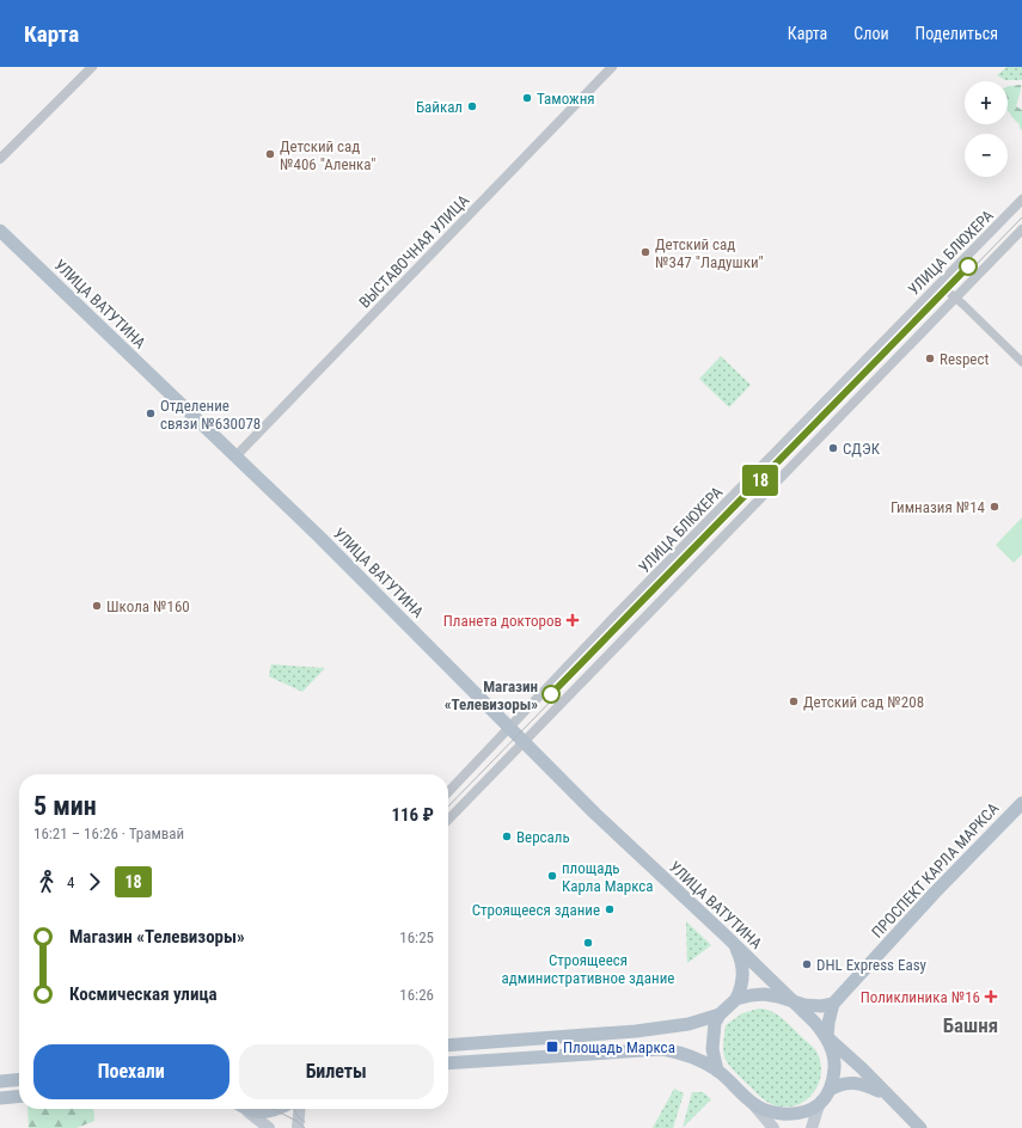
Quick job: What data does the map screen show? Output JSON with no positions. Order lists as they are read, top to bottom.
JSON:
{
  "streets": {
    "main road": ["УЛИЦА ВАТУТИНА", "ПРОСПЕКТ КАРЛА МАРКСА"],
    "street": ["ВЫСТАВОЧНАЯ УЛИЦА", "УЛИЦА БЛЮХЕРА"]
  },
  "crossings": [
    ["ВЫСТАВОЧНАЯ УЛИЦА", "УЛИЦА ВАТУТИНА"],
    ["УЛИЦА БЛЮХЕРА", "УЛИЦА ВАТУТИНА"]
  ],
  "districts": ["Башня"],
  "places": {
    "other": [
      "Таможня",
      "Байкал",
      "Детский сад №406 \"Аленка\"",
      "Детский сад №347 \"Ладушки\"",
      "Respect",
      "Отделение связи №630078",
      "СДЭК",
      "Гимназия №14",
      "Школа №160",
      "Магазин «Телевизоры»",
      "Детский сад №208",
      "Версаль",
      "площадь Карла Маркса",
      "Строящееся здание",
      "Строящееся административное здание",
      "DHL Express Easy"
    ],
    "health": ["Планета докторов", "Поликлиника №16"],
    "transit": ["Площадь Маркса"]
  },
  "lines": ["tram line 18"],
  "page": {
    "header": "Карта",
    "nav": ["Карта", "Слои", "Поделиться"],
    "on_map": "18",
    "map_buttons": ["+", "−"],
    "heading": ["5 мин", "16:21 – 16:26 · Трамвай", "116 ₽"],
    "legs": ["4", "18"],
    "list": [
      {
        "name": "Магазин «Телевизоры»",
        "value": "16:25"
      },
      {
        "name": "Космическая улица",
        "value": "16:26"
      }
    ],
    "buttons": ["Поехали", "Билеты"]
  }
}
